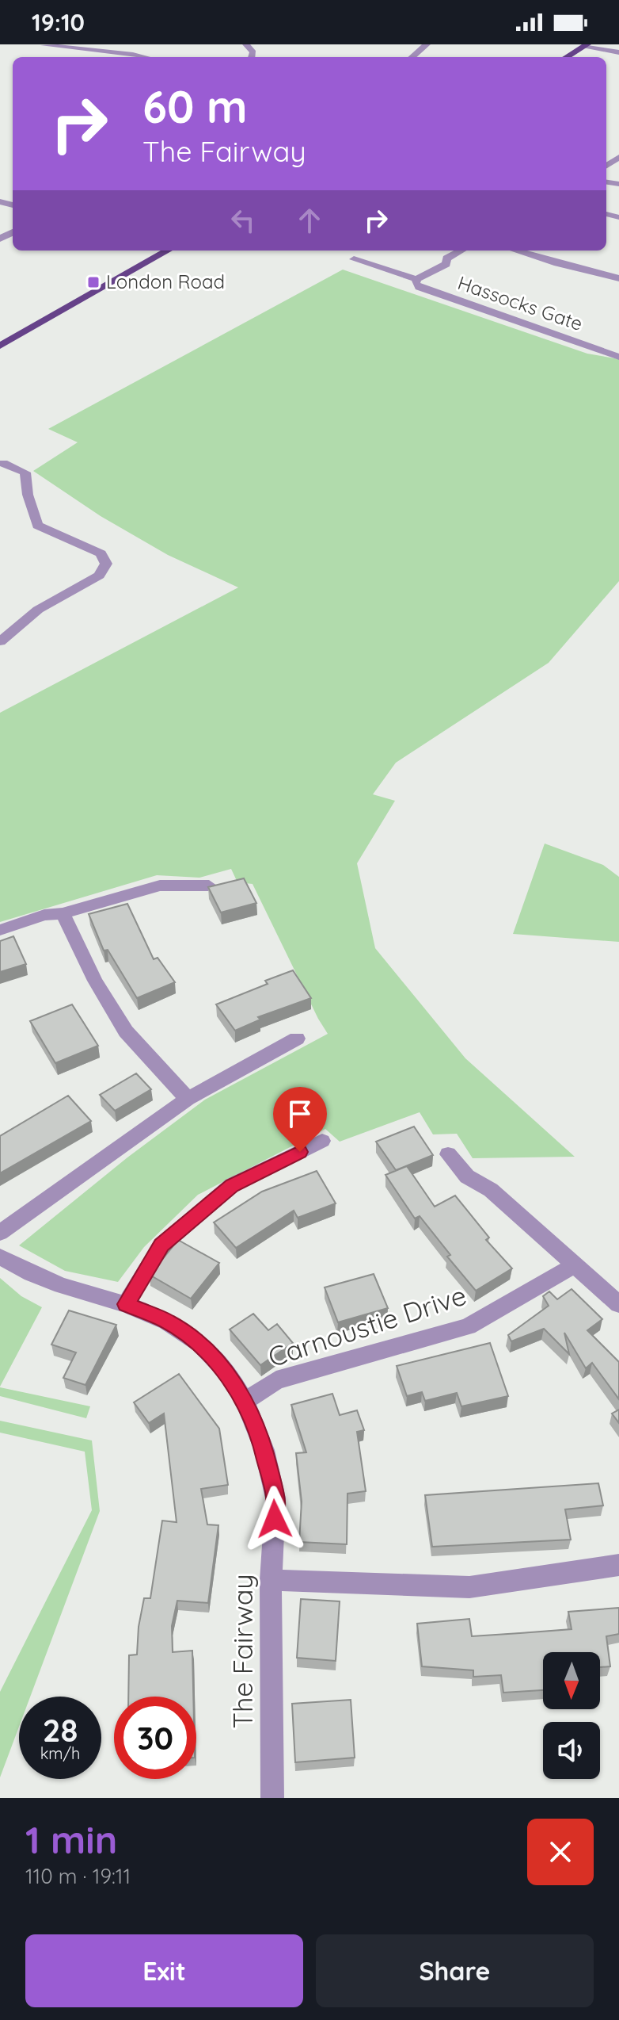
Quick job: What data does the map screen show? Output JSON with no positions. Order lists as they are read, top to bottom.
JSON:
{
  "streets": {
    "street": ["Hassocks Gate", "Carnoustie Drive", "The Fairway"]
  },
  "crossings": [
    ["Carnoustie Drive", "The Fairway"]
  ],
  "places": {
    "transit": ["London Road"]
  },
  "north": "bottom",
  "page": {
    "status": "19:10",
    "turn": ["60 m", "The Fairway"],
    "speed": "28 km/h",
    "limit": "30",
    "heading": ["1 min", "110 m · 19:11"],
    "buttons": ["Exit", "Share"]
  }
}
